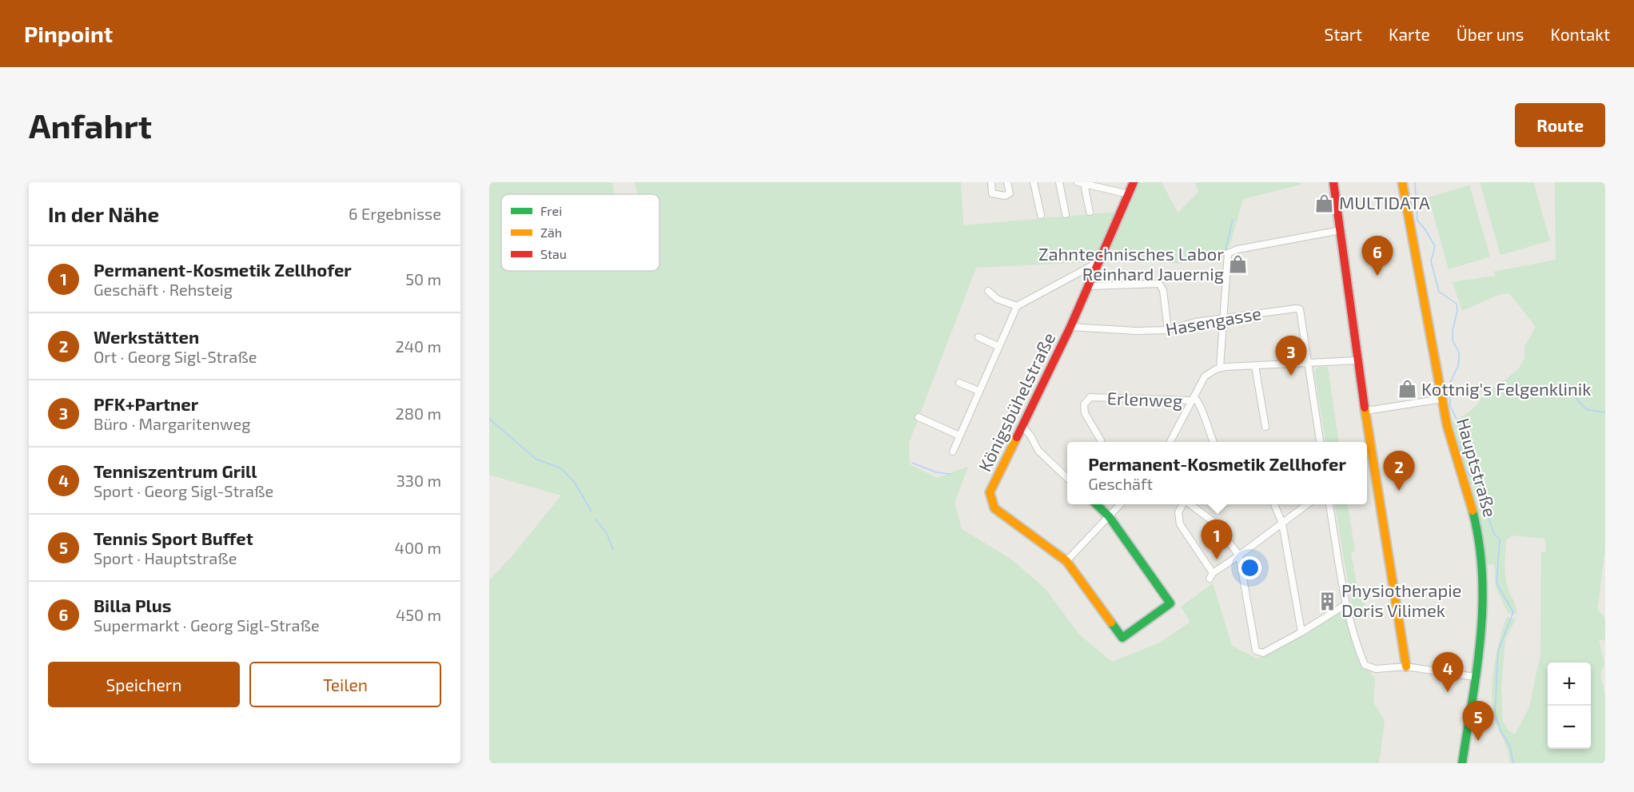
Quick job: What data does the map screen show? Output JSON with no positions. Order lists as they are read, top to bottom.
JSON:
{
  "streets": {
    "street": [
      "Hasengasse",
      "Erlenweg",
      "Königsbühelstraße",
      "Hauptstraße"
    ]
  },
  "crossings": [
    ["Hasengasse", "Königsbühelstraße"]
  ],
  "places": {
    "shop": ["MULTIDATA", "Zahntechnisches Labor Reinhard Jauernig", "Kottnig's Felgenklinik"],
    "building": ["Physiotherapie Doris Vilimek"]
  },
  "legend": ["Frei", "Zäh", "Stau"],
  "page": {
    "header": "Pinpoint",
    "nav": [
      "Start",
      "Karte",
      "Über uns",
      "Kontakt"
    ],
    "buttons": [
      "Route",
      ["Speichern", "Teilen"]
    ],
    "title": "Anfahrt",
    "heading": ["In der Nähe", "6 Ergebnisse"],
    "pins": [
      "6",
      "3",
      "2",
      "1",
      "4",
      "5"
    ],
    "list": [
      {
        "mark": "1",
        "name": "Permanent-Kosmetik Zellhofer",
        "note": "Geschäft · Rehsteig",
        "value": "50 m"
      },
      {
        "mark": "2",
        "name": "Werkstätten",
        "note": "Ort · Georg Sigl-Straße",
        "value": "240 m"
      },
      {
        "mark": "3",
        "name": "PFK+Partner",
        "note": "Büro · Margaritenweg",
        "value": "280 m"
      },
      {
        "mark": "4",
        "name": "Tenniszentrum Grill",
        "note": "Sport · Georg Sigl-Straße",
        "value": "330 m"
      },
      {
        "mark": "5",
        "name": "Tennis Sport Buffet",
        "note": "Sport · Hauptstraße",
        "value": "400 m"
      },
      {
        "mark": "6",
        "name": "Billa Plus",
        "note": "Supermarkt · Georg Sigl-Straße",
        "value": "450 m"
      }
    ],
    "popup": ["Permanent-Kosmetik Zellhofer", "Geschäft"],
    "map_buttons": ["+", "−"]
  }
}
